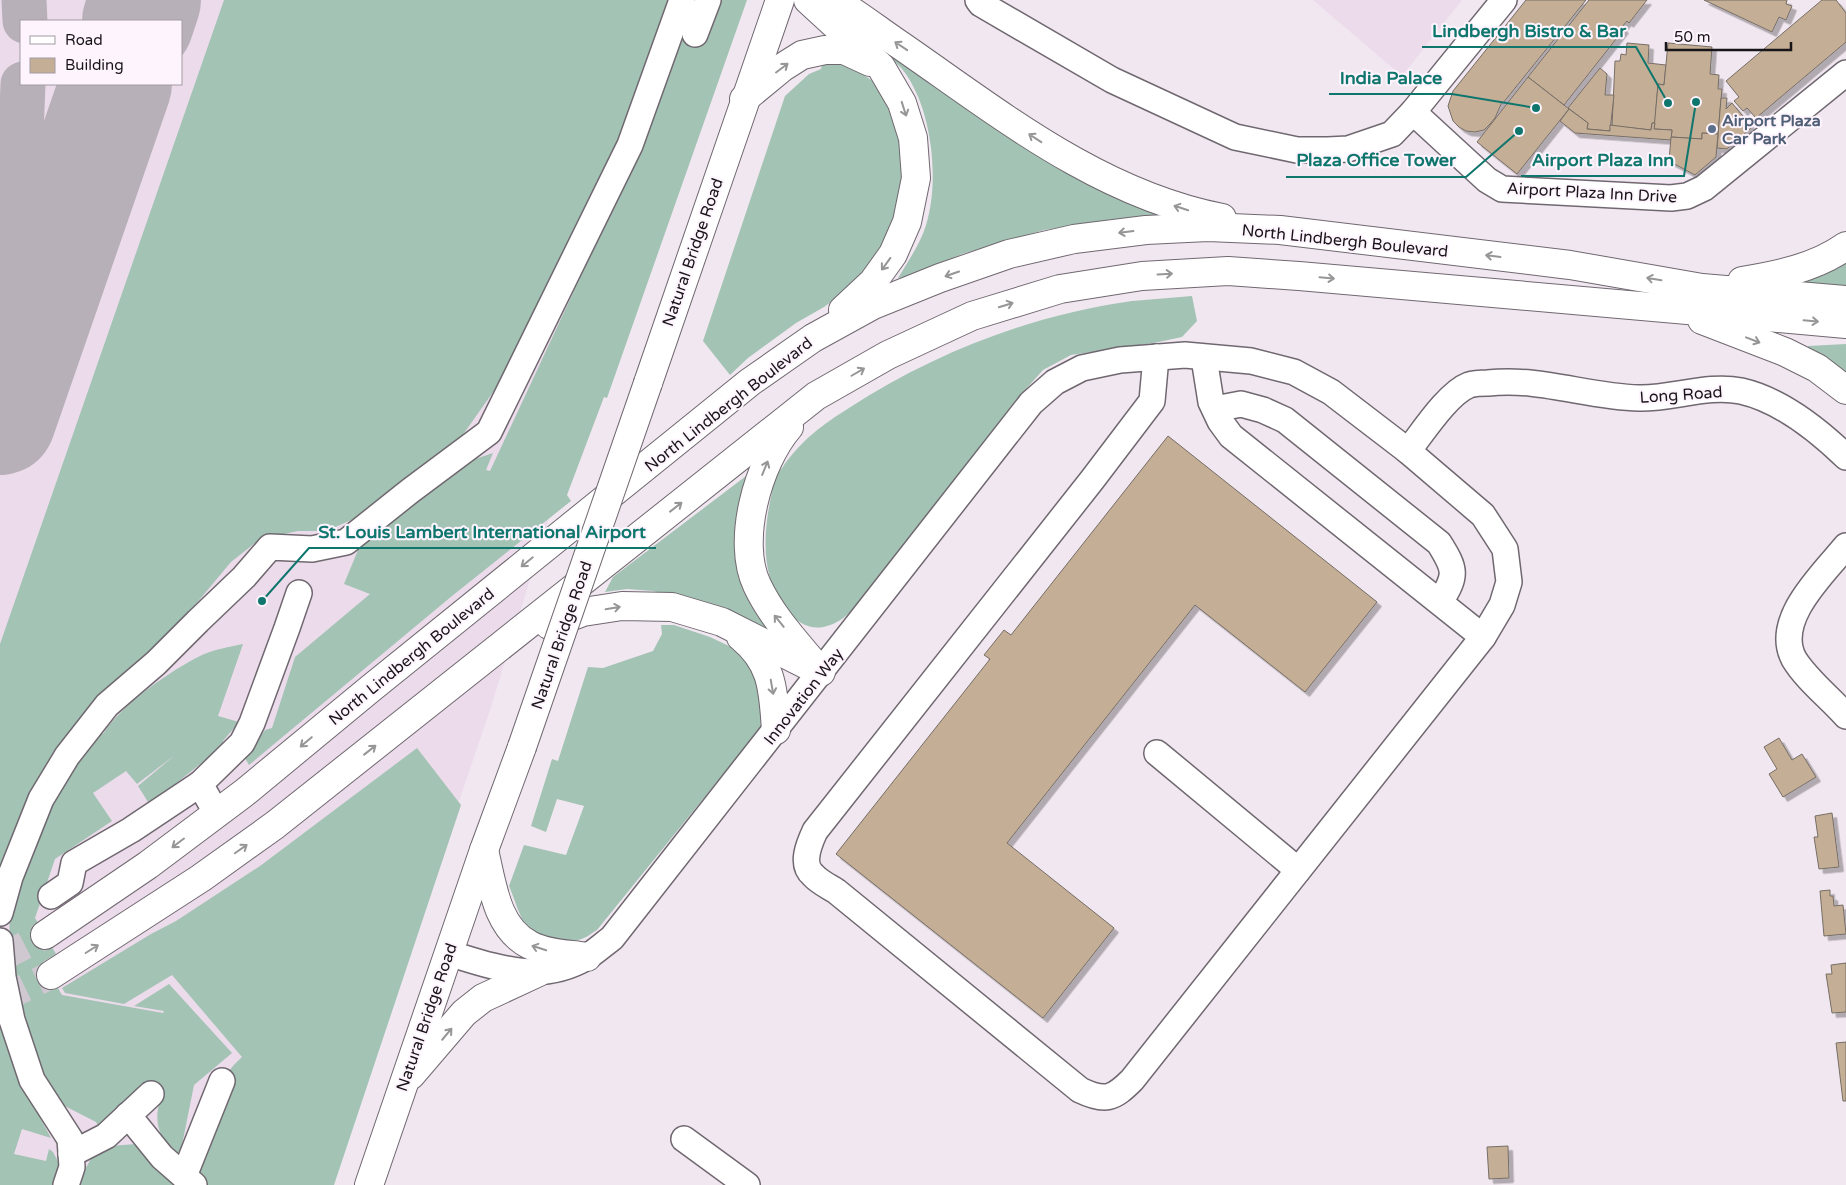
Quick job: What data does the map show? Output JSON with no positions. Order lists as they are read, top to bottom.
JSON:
{
  "streets": {
    "main road": ["North Lindbergh Boulevard", "Natural Bridge Road"],
    "street": ["Airport Plaza Inn Drive", "Long Road", "Innovation Way"]
  },
  "crossings": [
    ["Natural Bridge Road", "Innovation Way"],
    ["Long Road", "Innovation Way"]
  ],
  "places": [
    "Airport Plaza Inn",
    "Lindbergh Bistro & Bar",
    "India Palace",
    "Airport Plaza Car Park",
    "Plaza Office Tower",
    "St. Louis Lambert International Airport"
  ],
  "legend": ["Road", "Building"],
  "scale_bar": "50 m"
}
